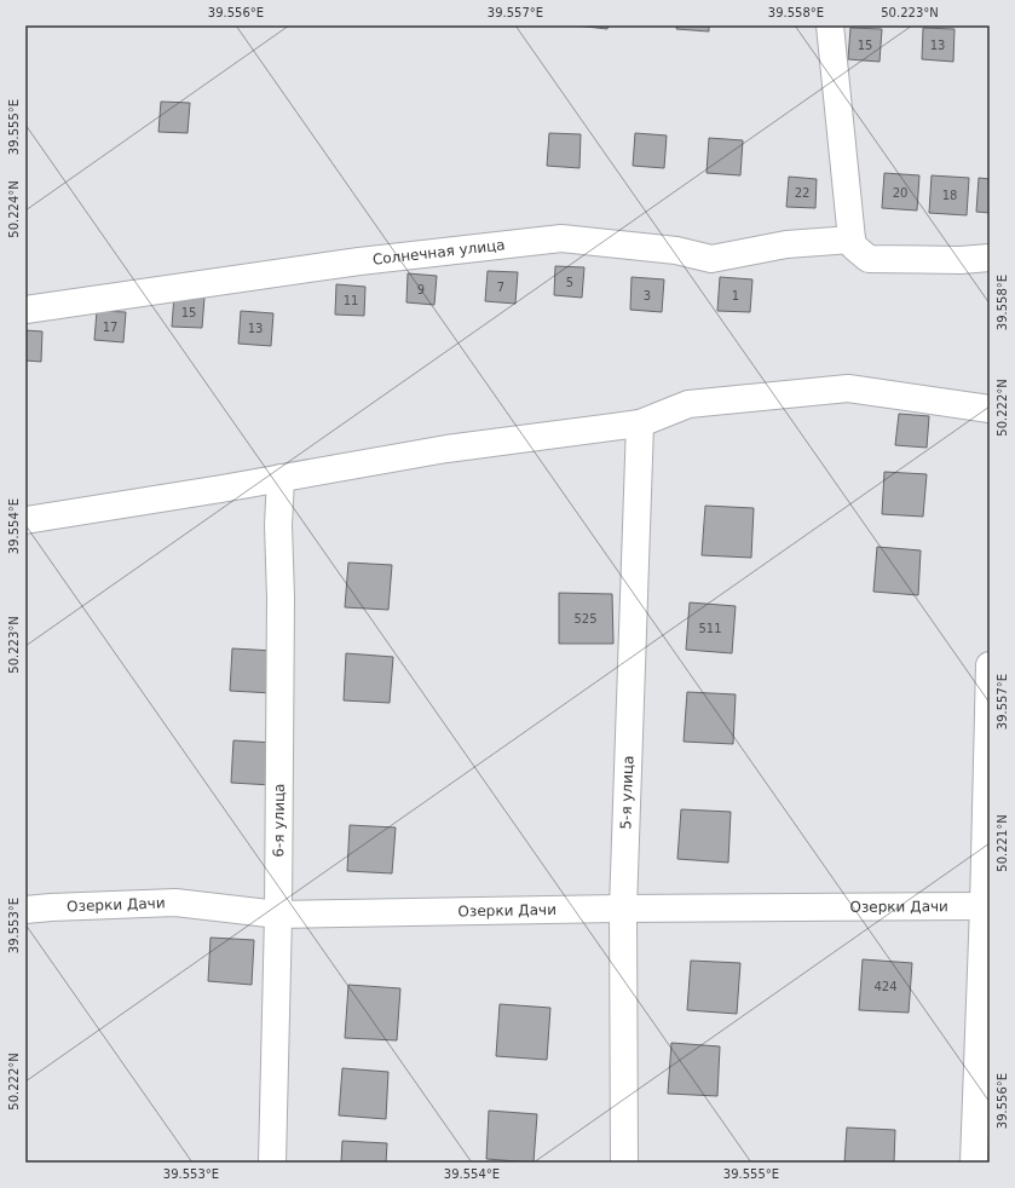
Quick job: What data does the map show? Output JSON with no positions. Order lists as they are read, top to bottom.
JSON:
{
  "streets": {
    "street": [
      "Солнечная улица",
      "5-я улица",
      "6-я улица",
      "Озерки Дачи"
    ]
  },
  "crossings": [
    ["5-я улица", "Озерки Дачи"],
    ["6-я улица", "Озерки Дачи"]
  ],
  "house_numbers": [
    "15",
    "13",
    "22",
    "20",
    "18",
    "5",
    "7",
    "9",
    "3",
    "1",
    "11",
    "15",
    "17",
    "13",
    "525",
    "511",
    "424"
  ],
  "coordinates": [
    "39.556°E",
    "39.557°E",
    "39.558°E",
    "50.223°N",
    "39.555°E",
    "50.224°N",
    "50.222°N",
    "39.554°E",
    "50.221°N",
    "39.553°E"
  ]
}
